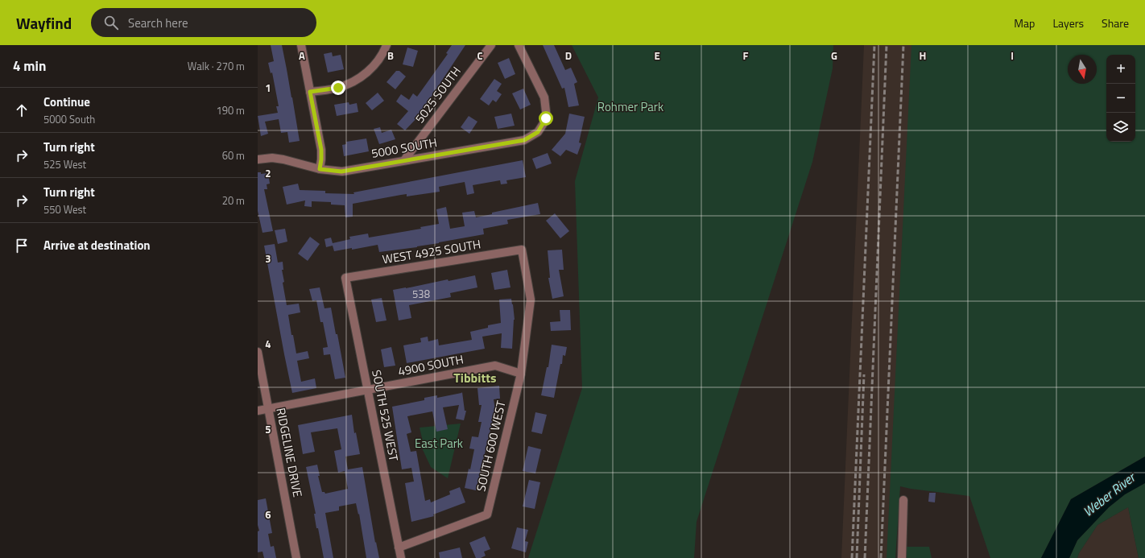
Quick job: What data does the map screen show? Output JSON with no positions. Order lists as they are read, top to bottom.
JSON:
{
  "streets": {
    "street": [
      "5025 SOUTH",
      "5000 SOUTH",
      "WEST 4925 SOUTH",
      "4900 SOUTH",
      "SOUTH 525 WEST",
      "SOUTH 600 WEST",
      "RIDGELINE DRIVE"
    ]
  },
  "crossings": [
    ["5025 SOUTH", "5000 SOUTH"],
    ["WEST 4925 SOUTH", "SOUTH 525 WEST"],
    ["WEST 4925 SOUTH", "SOUTH 600 WEST"],
    ["4900 SOUTH", "SOUTH 525 WEST"],
    ["4900 SOUTH", "SOUTH 600 WEST"],
    ["4900 SOUTH", "RIDGELINE DRIVE"],
    ["SOUTH 525 WEST", "SOUTH 600 WEST"]
  ],
  "districts": ["Tibbitts"],
  "water": ["Weber River"],
  "parks": ["Rohmer Park", "East Park"],
  "house_numbers": ["538"],
  "north": "bottom",
  "page": {
    "header": "Wayfind",
    "search": "Search here",
    "nav": ["Map", "Layers", "Share"],
    "heading": ["4 min", "Walk · 270 m"],
    "map_buttons": ["+", "−"],
    "list": [
      ["Continue", "5000 South", "190 m"],
      ["Turn right", "525 West", "60 m"],
      ["Turn right", "550 West", "20 m"],
      "Arrive at destination"
    ]
  },
  "grid": {
    "columns": [
      "A",
      "B",
      "C",
      "D",
      "E",
      "F",
      "G",
      "H",
      "I"
    ],
    "rows": [
      "1",
      "2",
      "3",
      "4",
      "5",
      "6"
    ]
  }
}
